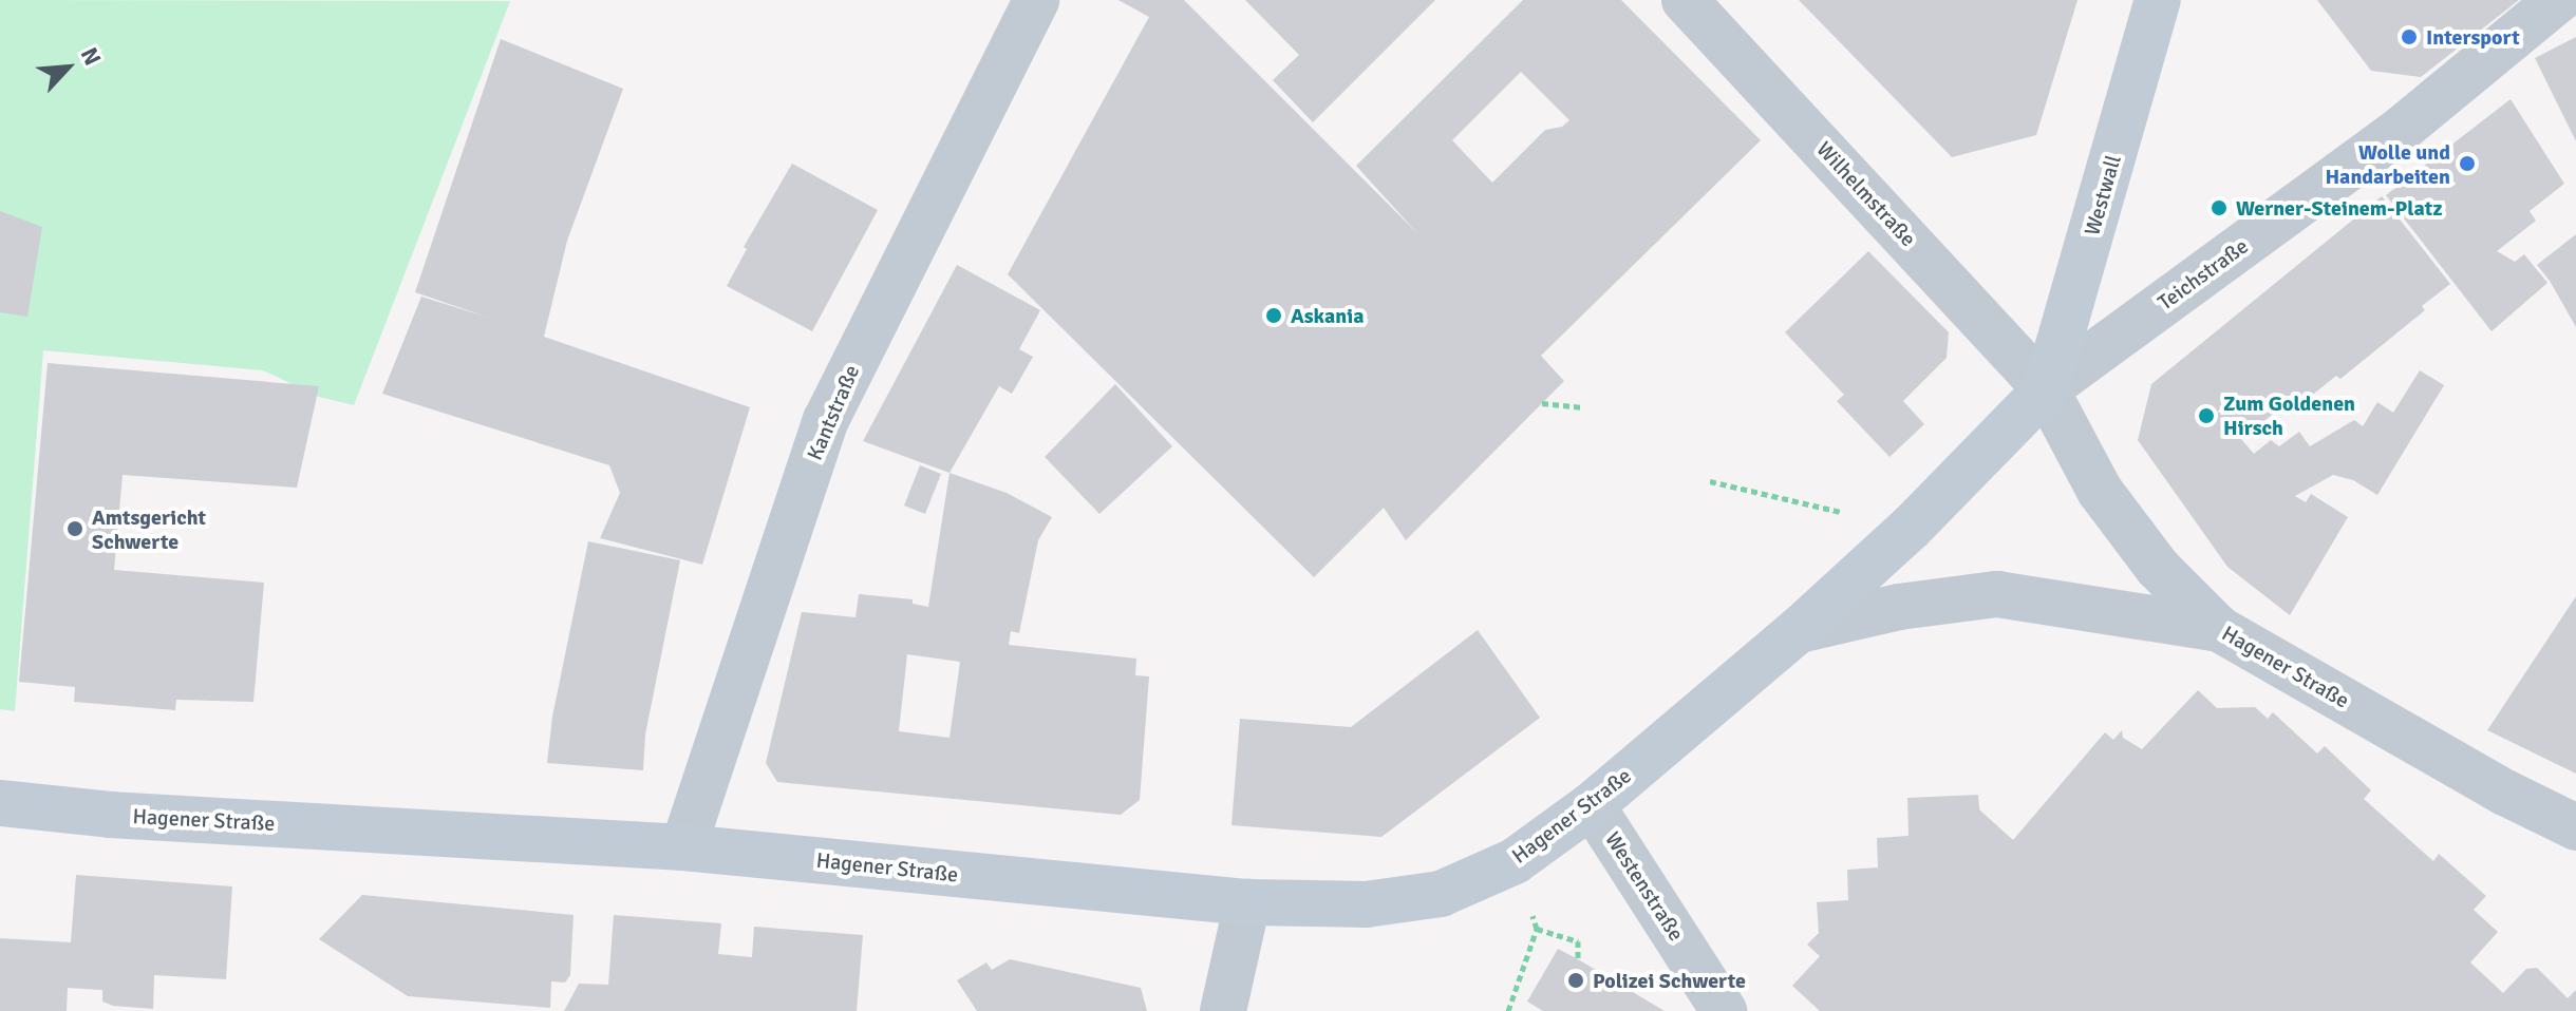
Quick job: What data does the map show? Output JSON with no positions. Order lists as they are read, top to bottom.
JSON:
{
  "streets": {
    "main road": ["Westwall", "Hagener Straße"],
    "street": [
      "Wilhelmstraße",
      "Teichstraße",
      "Kantstraße",
      "Westenstraße"
    ]
  },
  "crossings": [
    ["Wilhelmstraße", "Westwall"],
    ["Wilhelmstraße", "Teichstraße"],
    ["Wilhelmstraße", "Hagener Straße"],
    ["Westwall", "Teichstraße"],
    ["Westwall", "Hagener Straße"],
    ["Teichstraße", "Hagener Straße"],
    ["Kantstraße", "Hagener Straße"],
    ["Hagener Straße", "Westenstraße"]
  ],
  "places": [
    "Intersport",
    "Wolle und Handarbeiten",
    "Werner-Steinem-Platz",
    "Askania",
    "Zum Goldenen Hirsch",
    "Amtsgericht Schwerte",
    "Polizei Schwerte"
  ],
  "north": "top right"
}
